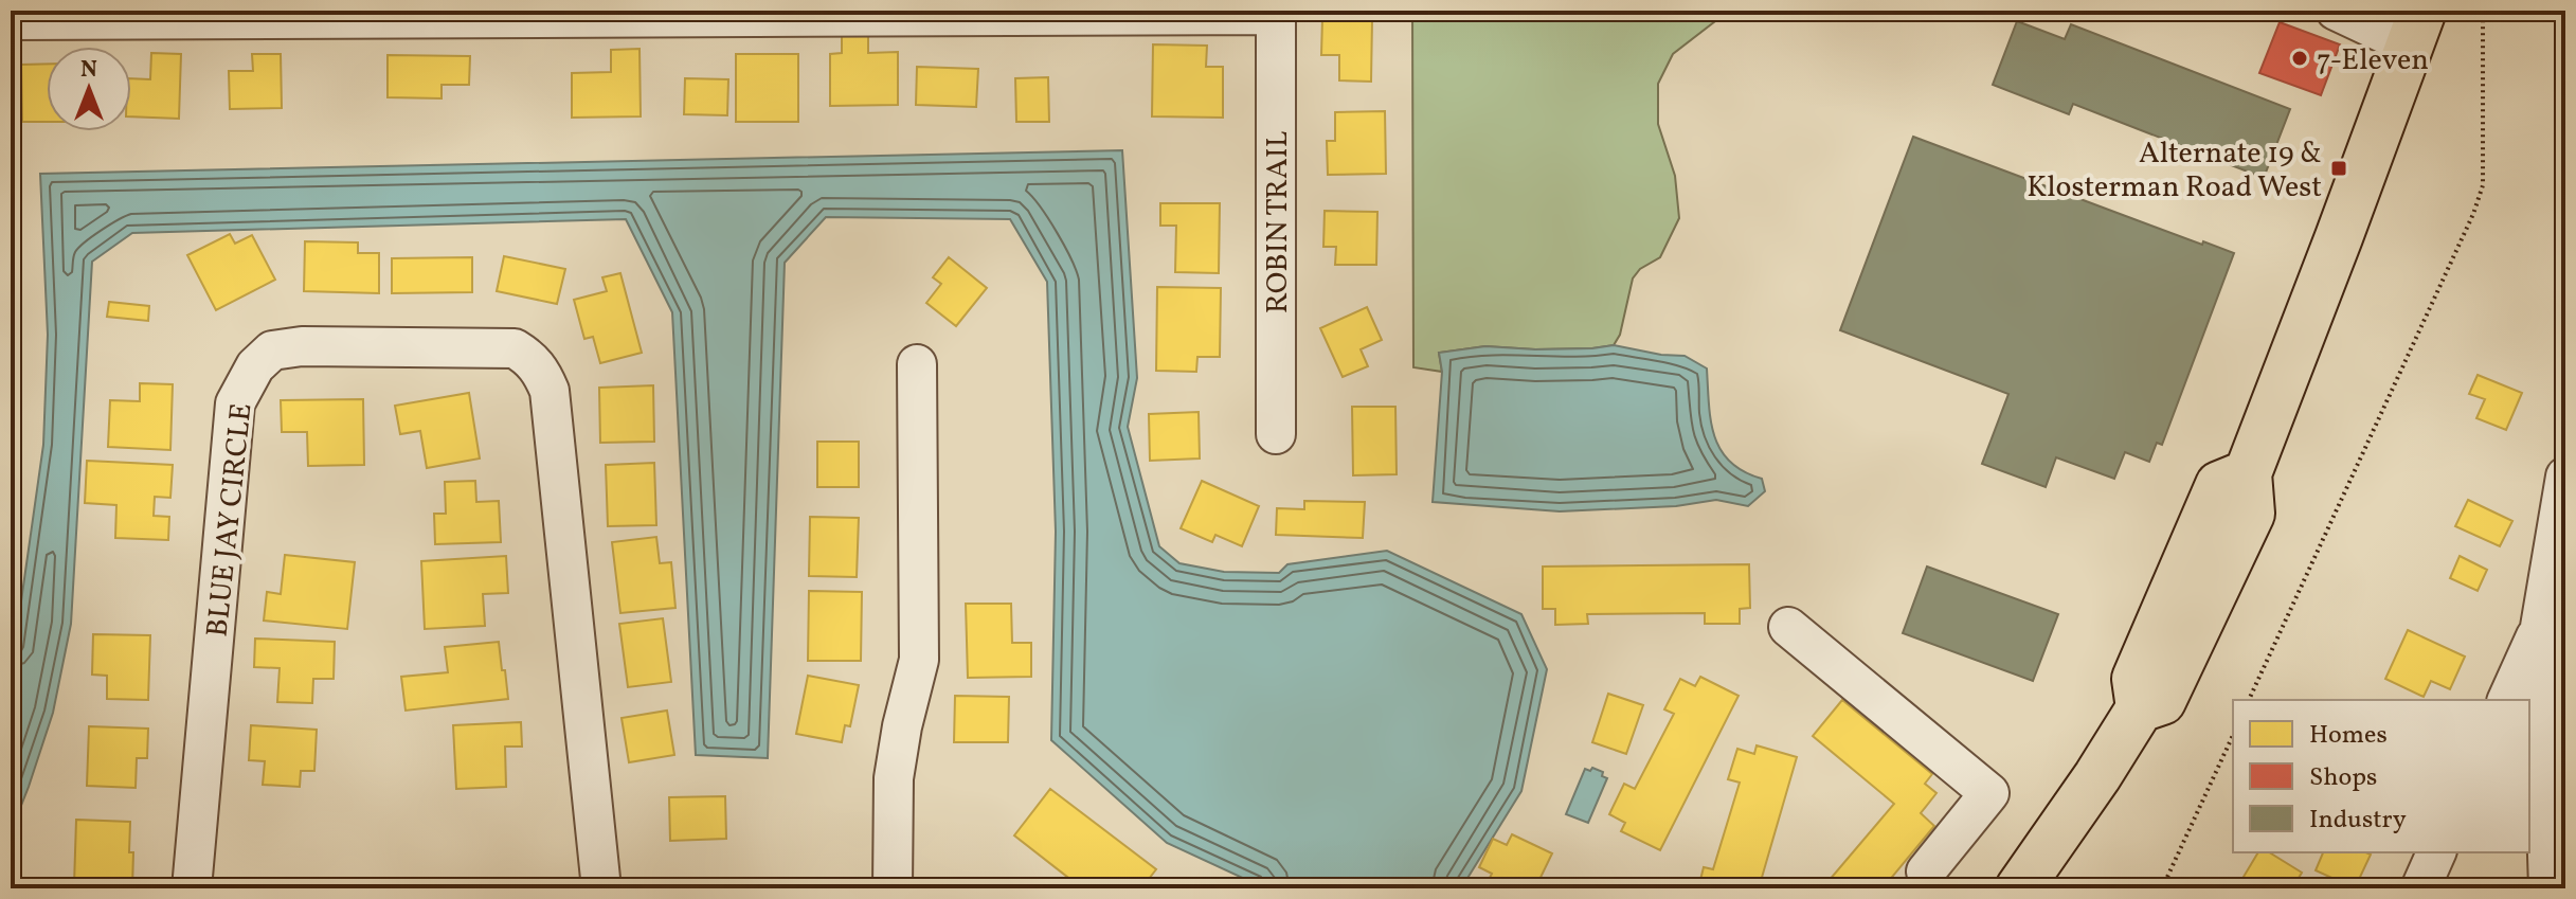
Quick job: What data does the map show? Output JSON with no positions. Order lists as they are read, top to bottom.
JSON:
{
  "streets": {
    "street": ["ROBIN TRAIL", "BLUE JAY CIRCLE"]
  },
  "places": {
    "other": ["7-Eleven"],
    "transit": ["Alternate 19 & Klosterman Road West"]
  },
  "legend": ["Homes", "Shops", "Industry"],
  "north": "top"
}
